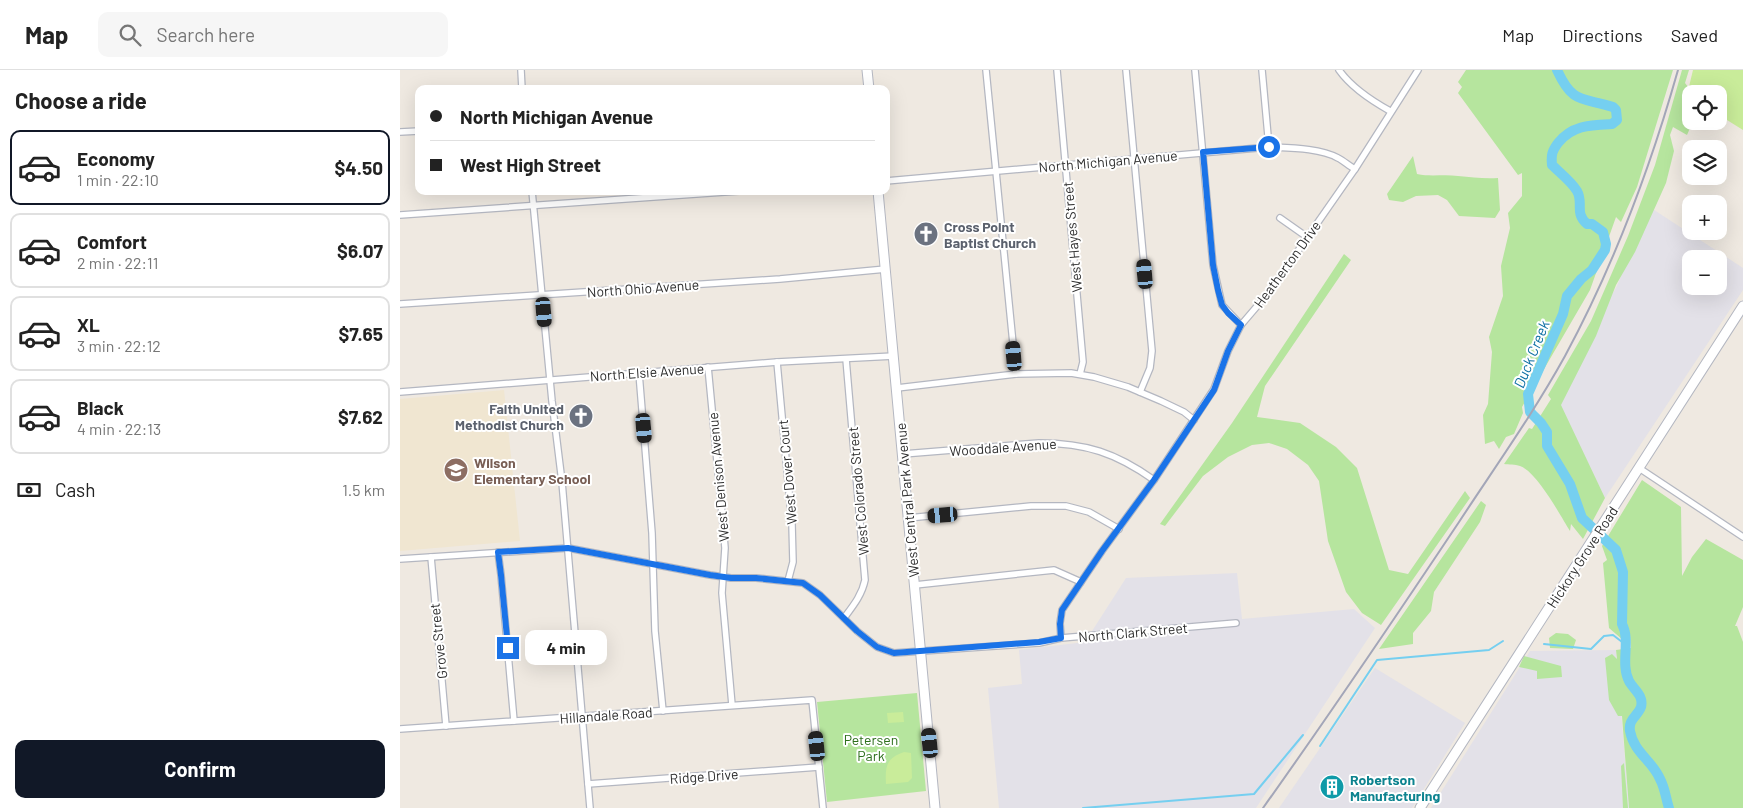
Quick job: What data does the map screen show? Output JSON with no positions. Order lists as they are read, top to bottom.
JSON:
{
  "streets": {
    "street": [
      "North Michigan Avenue",
      "West Hayes Street",
      "Heatherton Drive",
      "North Ohio Avenue",
      "North Elsie Avenue",
      "Wooddale Avenue",
      "West Dover Court",
      "West Denison Avenue",
      "West Colorado Street",
      "West Central Park Avenue",
      "Hickory Grove Road",
      "North Clark Street",
      "Grove Street",
      "Hillandale Road",
      "Ridge Drive"
    ]
  },
  "crossings": [
    ["North Michigan Avenue", "West Hayes Street"],
    ["North Michigan Avenue", "Heatherton Drive"],
    ["Heatherton Drive", "Wooddale Avenue"],
    ["Heatherton Drive", "North Clark Street"],
    ["North Ohio Avenue", "West Central Park Avenue"],
    ["North Elsie Avenue", "West Dover Court"],
    ["North Elsie Avenue", "West Denison Avenue"],
    ["North Elsie Avenue", "West Colorado Street"],
    ["North Elsie Avenue", "West Central Park Avenue"],
    ["Wooddale Avenue", "West Central Park Avenue"],
    ["West Dover Court", "North Clark Street"],
    ["West Denison Avenue", "North Clark Street"],
    ["West Denison Avenue", "Hillandale Road"],
    ["West Colorado Street", "North Clark Street"],
    ["West Central Park Avenue", "North Clark Street"],
    ["North Clark Street", "Grove Street"],
    ["Grove Street", "Hillandale Road"],
    ["Hillandale Road", "Ridge Drive"]
  ],
  "water": ["Duck Creek"],
  "parks": ["Petersen Park"],
  "places": {
    "church": ["Cross Point Baptist Church", "Faith United Methodist Church"],
    "school or university": ["Wilson Elementary School"],
    "building": ["Robertson Manufacturing"]
  },
  "page": {
    "header": "Map",
    "search": "Search here",
    "nav": ["Map", "Directions", "Saved"],
    "heading": "Choose a ride",
    "map_buttons": ["+", "−"],
    "banner": ["North Michigan Avenue", "West High Street"],
    "list": [
      {
        "name": "Economy",
        "note": "1 min · 22:10",
        "value": "$4.50"
      },
      {
        "name": "Comfort",
        "note": "2 min · 22:11",
        "value": "$6.07"
      },
      {
        "name": "XL",
        "note": "3 min · 22:12",
        "value": "$7.65"
      },
      {
        "name": "Black",
        "note": "4 min · 22:13",
        "value": "$7.62"
      }
    ],
    "pay": ["Cash", "1.5 km"],
    "bubble": "4 min",
    "buttons": "Confirm"
  }
}
